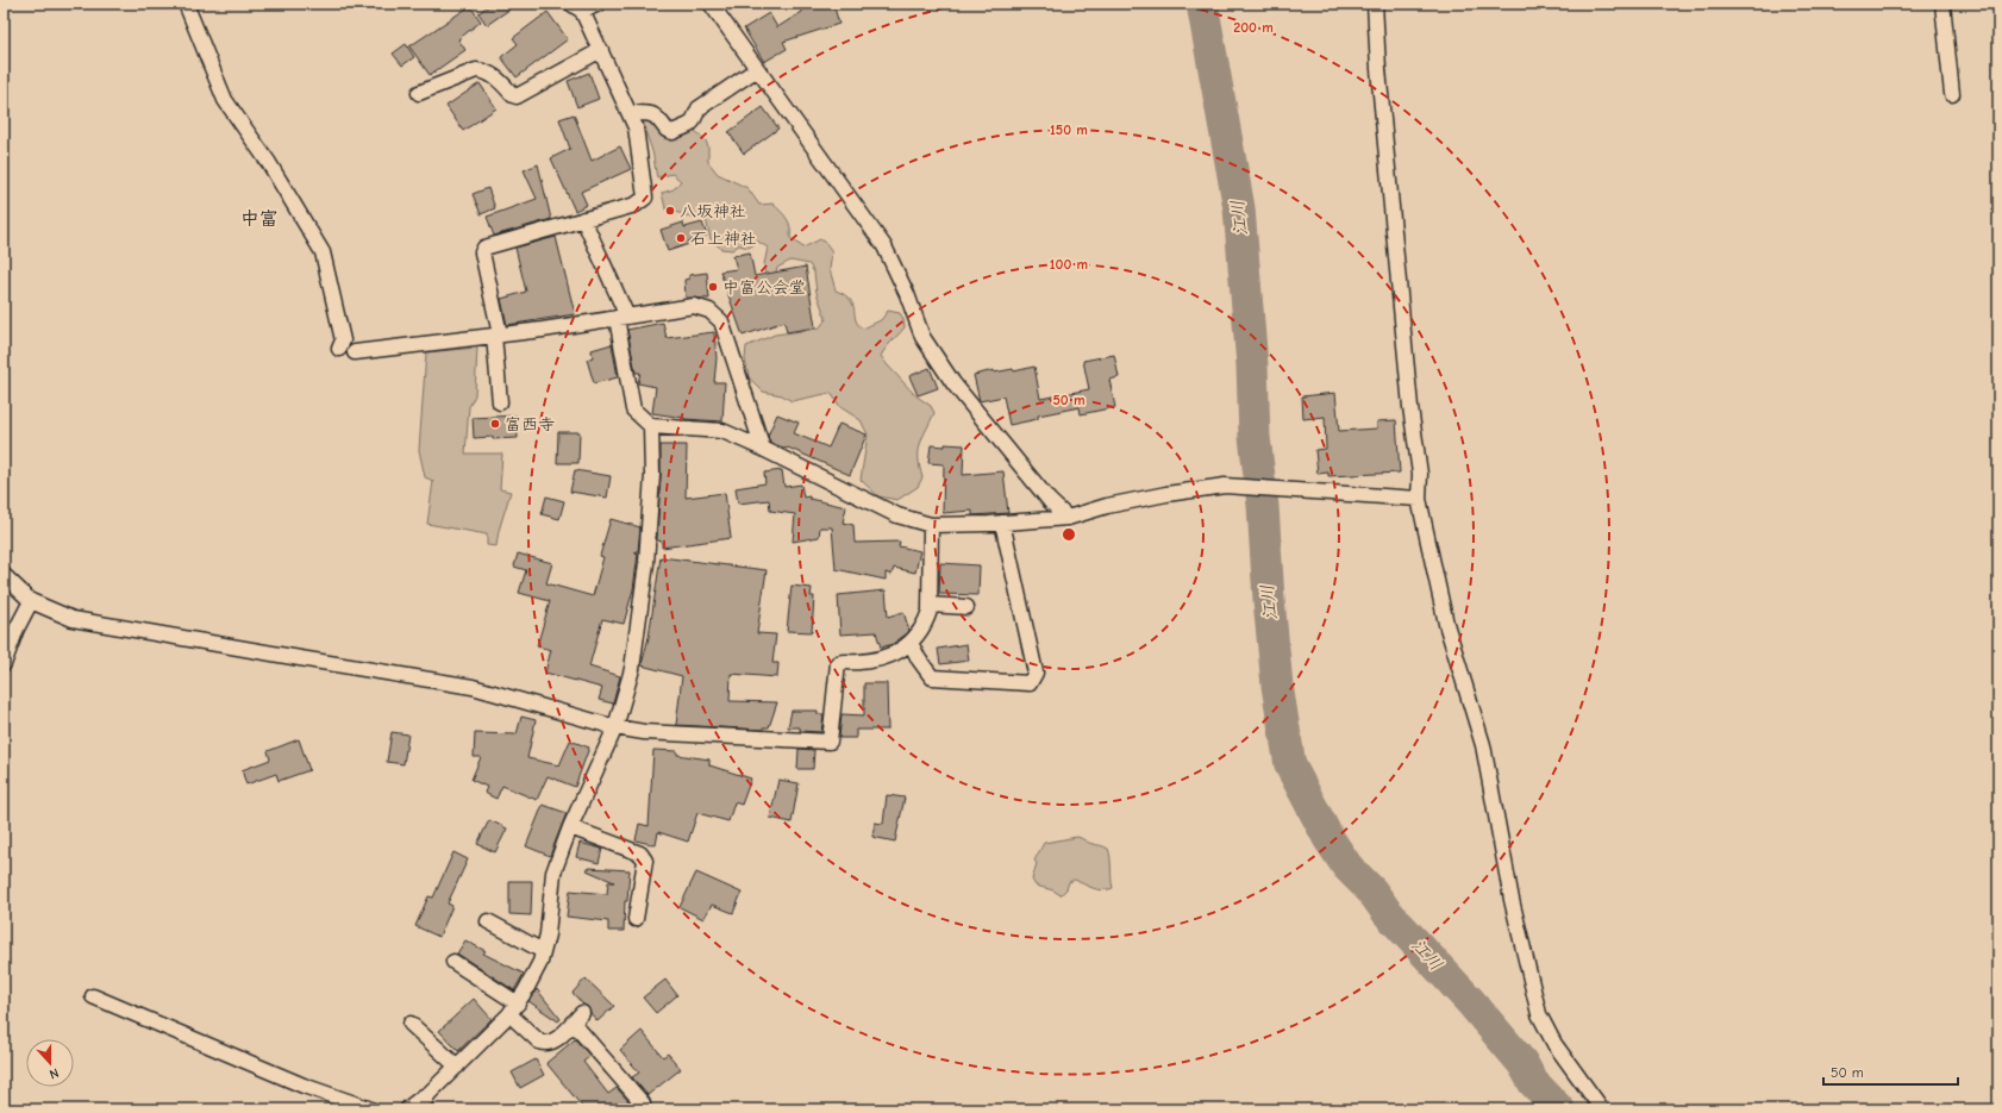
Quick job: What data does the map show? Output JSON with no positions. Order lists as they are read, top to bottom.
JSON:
{
  "districts": ["中富"],
  "water": ["江川"],
  "places": [
    "八坂神社",
    "石上神社",
    "中富公会堂",
    "富西寺"
  ],
  "scale_bar": "50 m",
  "north": "bottom",
  "rings": [
    "200 m",
    "150 m",
    "100 m",
    "50 m"
  ]
}
